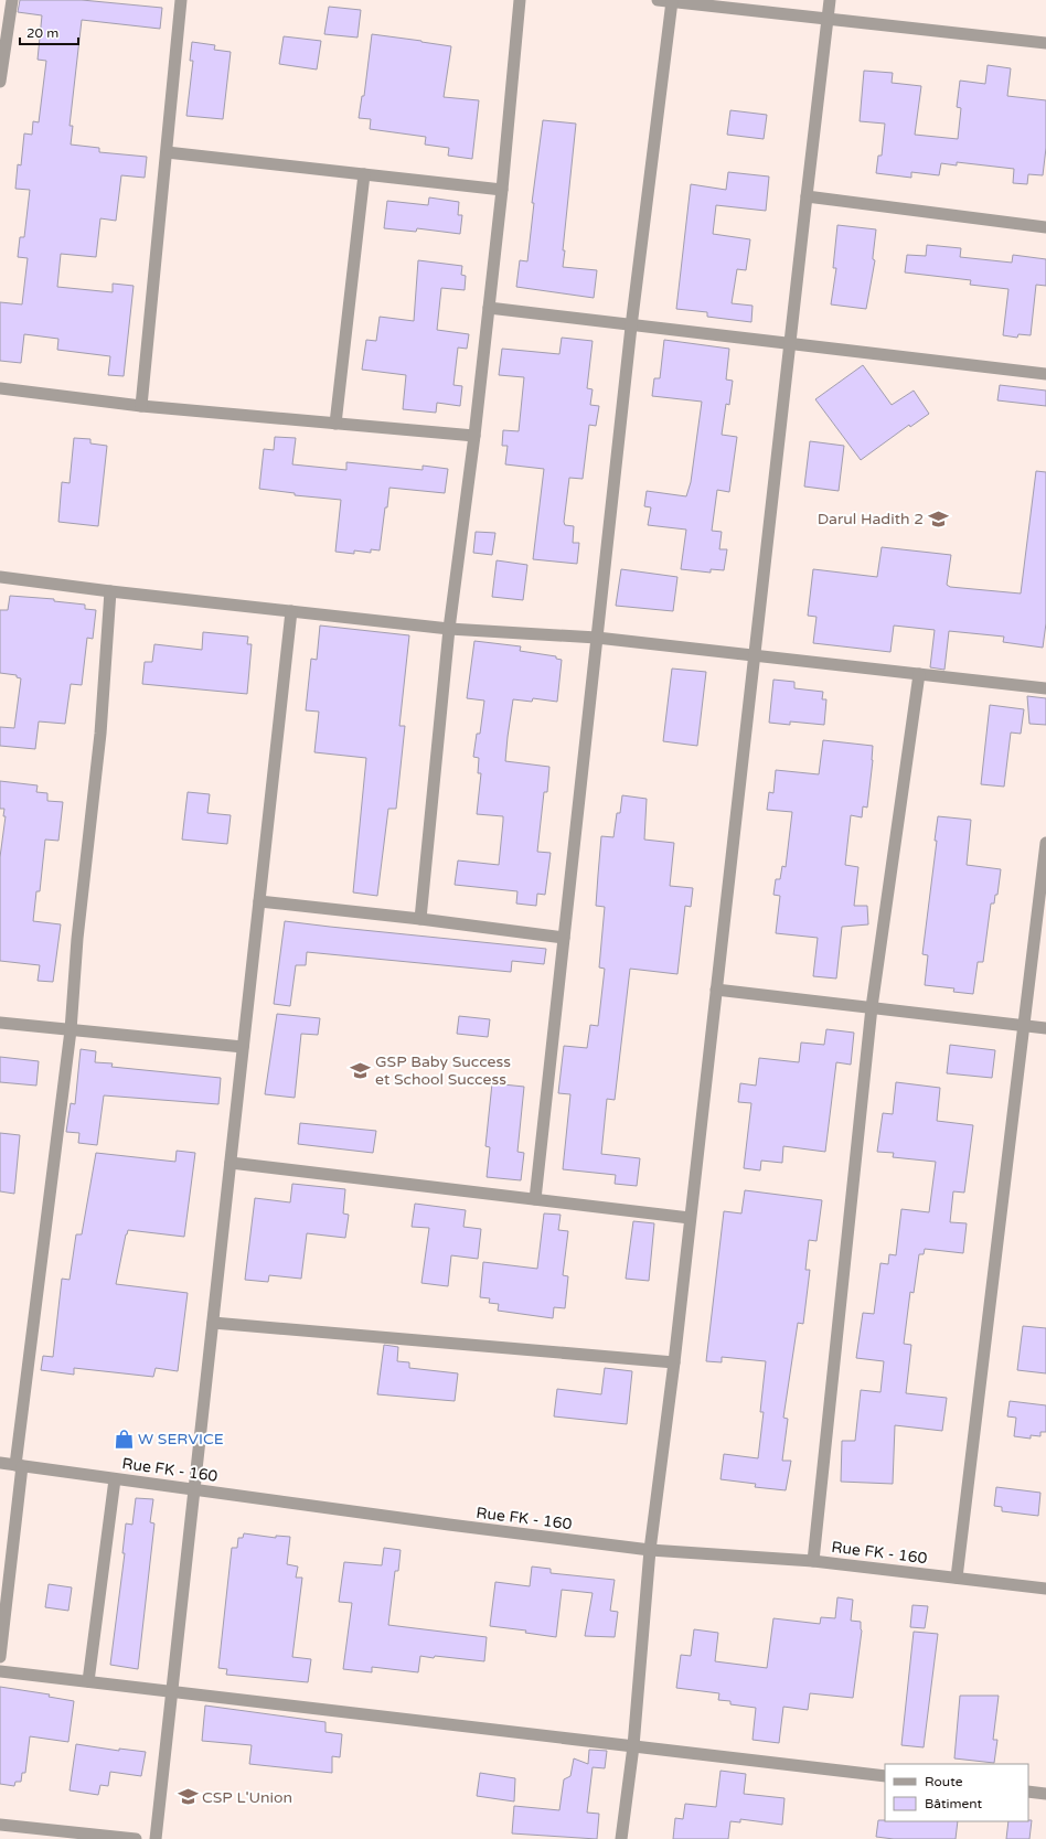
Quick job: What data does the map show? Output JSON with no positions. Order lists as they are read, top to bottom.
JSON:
{
  "streets": {
    "street": ["Rue FK - 160"]
  },
  "places": {
    "school or university": ["Darul Hadith 2", "GSP Baby Success et School Success", "CSP L'Union"],
    "shop": ["W SERVICE"]
  },
  "legend": ["Route", "Bâtiment"],
  "scale_bar": "20 m"
}
